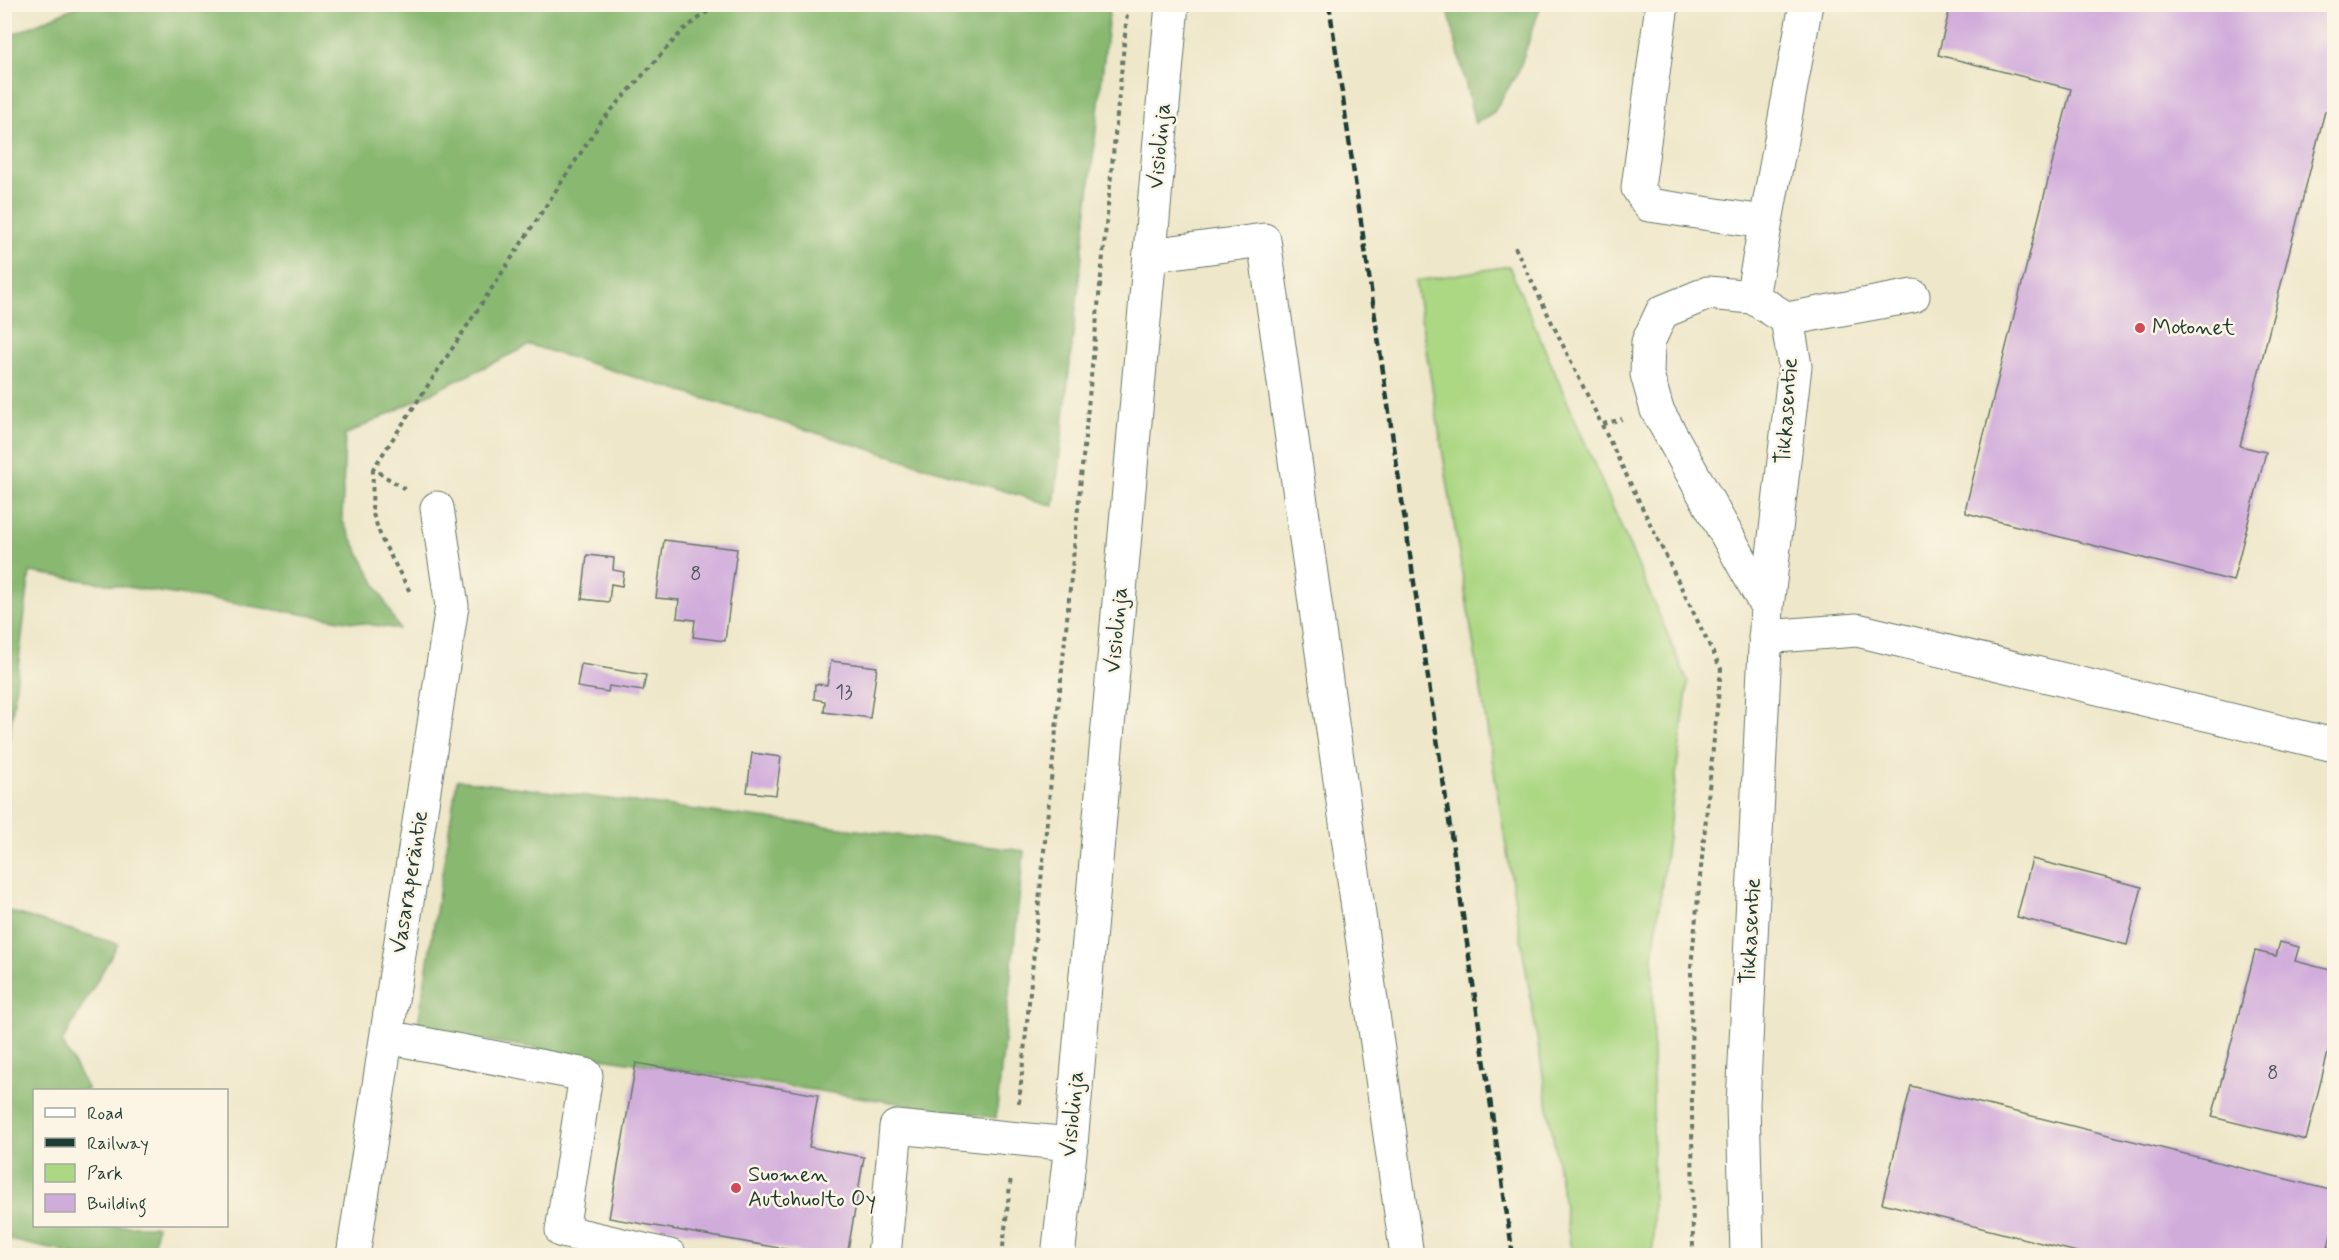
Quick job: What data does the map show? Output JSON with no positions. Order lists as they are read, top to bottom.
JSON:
{
  "streets": {
    "street": ["Visiolinja", "Tikkasentie", "Vasaraperäntie"]
  },
  "places": ["Motonet", "Suomen Autohuolto Oy"],
  "house_numbers": ["8", "13", "8"],
  "legend": [
    "Road",
    "Railway",
    "Park",
    "Building"
  ]
}
